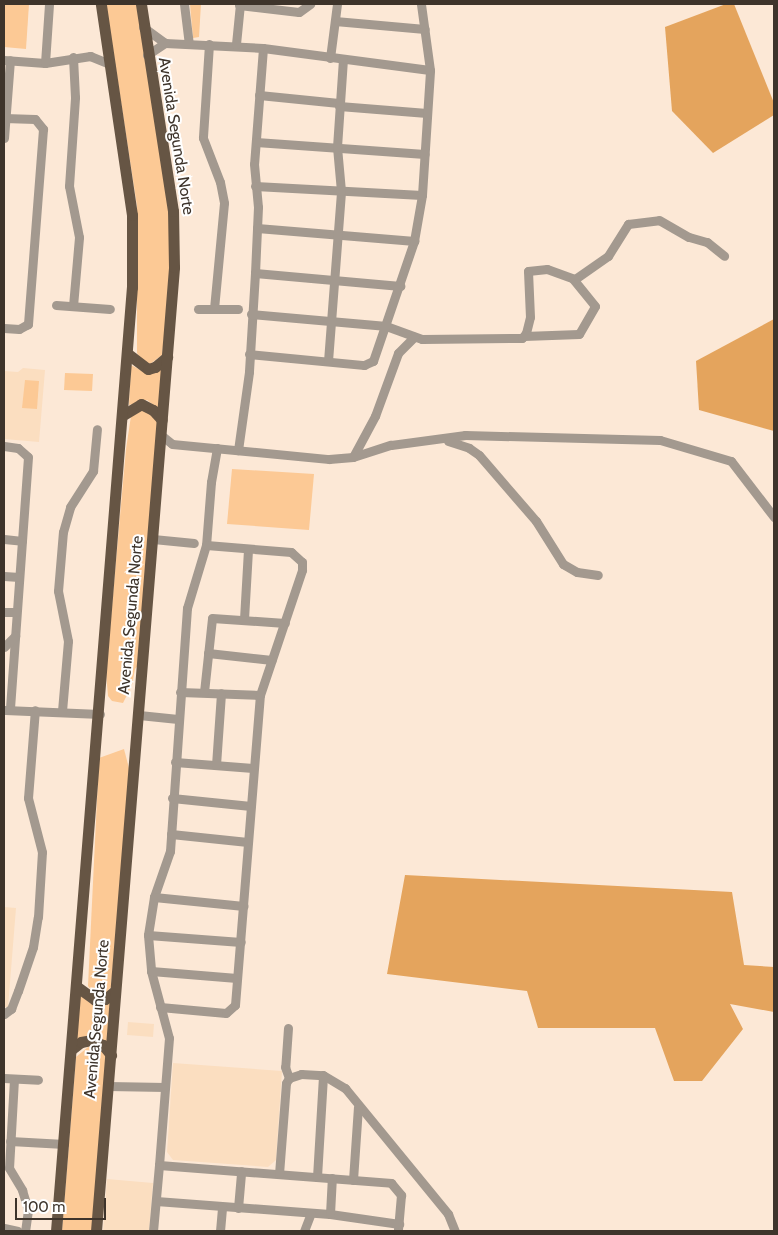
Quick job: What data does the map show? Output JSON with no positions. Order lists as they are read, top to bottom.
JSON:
{
  "streets": {
    "main road": ["Avenida Segunda Norte"]
  },
  "scale_bar": "100 m"
}
